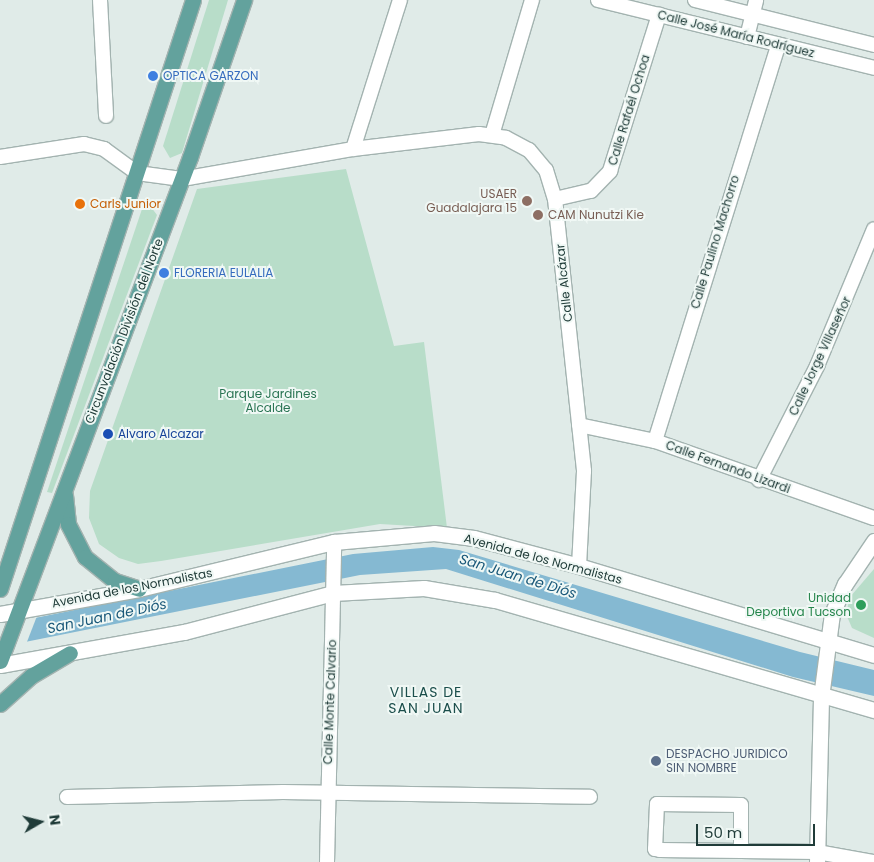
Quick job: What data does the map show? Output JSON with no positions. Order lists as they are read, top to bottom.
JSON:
{
  "streets": {
    "main road": ["Circunvalación División del Norte"],
    "street": [
      "Calle José María Rodríguez",
      "Calle Rafaél Ochoa",
      "Calle Paulino Machorro",
      "Calle Alcázar",
      "Calle Jorge Villaseñor",
      "Calle Fernando Lizardi",
      "Avenida de los Normalistas",
      "Calle Monte Calvario"
    ]
  },
  "crossings": [
    ["Calle José María Rodríguez", "Calle Rafaél Ochoa"],
    ["Calle José María Rodríguez", "Calle Paulino Machorro"],
    ["Calle Rafaél Ochoa", "Calle Alcázar"],
    ["Calle Paulino Machorro", "Calle Fernando Lizardi"],
    ["Calle Alcázar", "Circunvalación División del Norte"],
    ["Calle Alcázar", "Calle Fernando Lizardi"],
    ["Calle Alcázar", "Avenida de los Normalistas"],
    ["Circunvalación División del Norte", "Avenida de los Normalistas"],
    ["Calle Jorge Villaseñor", "Calle Fernando Lizardi"],
    ["Avenida de los Normalistas", "Calle Monte Calvario"]
  ],
  "districts": ["VILLAS DE SAN JUAN"],
  "water": ["San Juan de Diós"],
  "parks": ["Parque Jardines Alcalde"],
  "places": [
    "OPTICA GARZON",
    "USAER Guadalajara 15",
    "Carls Junior",
    "CAM Nunutzi Kie",
    "FLORERIA EULALIA",
    "Alvaro Alcazar",
    "Unidad Deportiva Tucson",
    "DESPACHO JURIDICO SIN NOMBRE"
  ],
  "scale_bar": "50 m",
  "north": "right"
}
